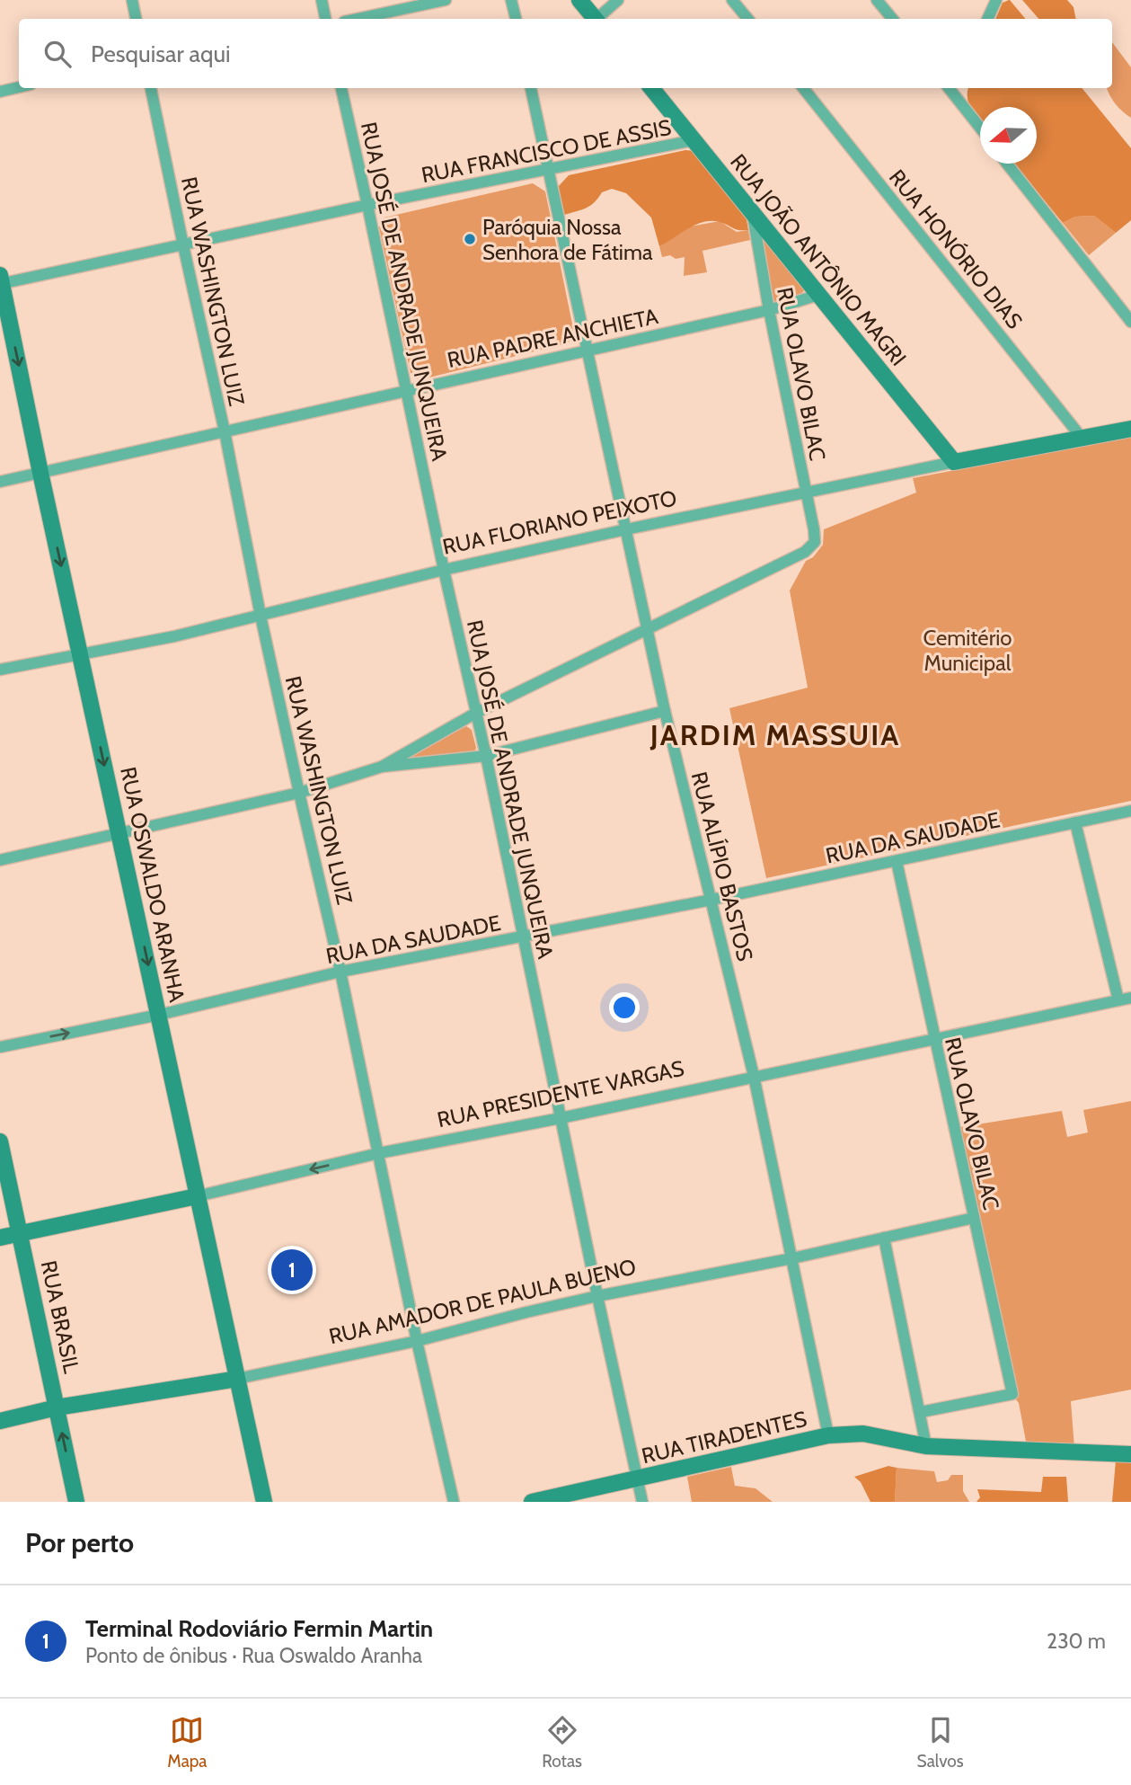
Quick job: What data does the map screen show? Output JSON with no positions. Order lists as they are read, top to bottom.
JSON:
{
  "streets": {
    "street": [
      "RUA FRANCISCO DE ASSIS",
      "RUA HONÓRIO DIAS",
      "RUA JOÃO ANTÔNIO MAGRI",
      "RUA WASHINGTON LUIZ",
      "RUA JOSÉ DE ANDRADE JUNQUEIRA",
      "RUA PADRE ANCHIETA",
      "RUA OLAVO BILAC",
      "RUA FLORIANO PEIXOTO",
      "RUA DA SAUDADE",
      "RUA ALÍPIO BASTOS",
      "RUA OSWALDO ARANHA",
      "RUA PRESIDENTE VARGAS",
      "RUA AMADOR DE PAULA BUENO",
      "RUA BRASIL",
      "RUA TIRADENTES"
    ]
  },
  "crossings": [
    ["RUA FRANCISCO DE ASSIS", "RUA JOÃO ANTÔNIO MAGRI"],
    ["RUA FRANCISCO DE ASSIS", "RUA WASHINGTON LUIZ"],
    ["RUA FRANCISCO DE ASSIS", "RUA JOSÉ DE ANDRADE JUNQUEIRA"],
    ["RUA FRANCISCO DE ASSIS", "RUA ALÍPIO BASTOS"],
    ["RUA FRANCISCO DE ASSIS", "RUA OSWALDO ARANHA"],
    ["RUA HONÓRIO DIAS", "RUA FLORIANO PEIXOTO"],
    ["RUA JOÃO ANTÔNIO MAGRI", "RUA PADRE ANCHIETA"],
    ["RUA JOÃO ANTÔNIO MAGRI", "RUA OLAVO BILAC"],
    ["RUA JOÃO ANTÔNIO MAGRI", "RUA FLORIANO PEIXOTO"],
    ["RUA WASHINGTON LUIZ", "RUA PADRE ANCHIETA"],
    ["RUA WASHINGTON LUIZ", "RUA FLORIANO PEIXOTO"],
    ["RUA WASHINGTON LUIZ", "RUA DA SAUDADE"],
    ["RUA WASHINGTON LUIZ", "RUA PRESIDENTE VARGAS"],
    ["RUA WASHINGTON LUIZ", "RUA AMADOR DE PAULA BUENO"],
    ["RUA JOSÉ DE ANDRADE JUNQUEIRA", "RUA PADRE ANCHIETA"],
    ["RUA JOSÉ DE ANDRADE JUNQUEIRA", "RUA FLORIANO PEIXOTO"],
    ["RUA JOSÉ DE ANDRADE JUNQUEIRA", "RUA DA SAUDADE"],
    ["RUA JOSÉ DE ANDRADE JUNQUEIRA", "RUA PRESIDENTE VARGAS"],
    ["RUA JOSÉ DE ANDRADE JUNQUEIRA", "RUA AMADOR DE PAULA BUENO"],
    ["RUA JOSÉ DE ANDRADE JUNQUEIRA", "RUA TIRADENTES"],
    ["RUA PADRE ANCHIETA", "RUA OLAVO BILAC"],
    ["RUA PADRE ANCHIETA", "RUA ALÍPIO BASTOS"],
    ["RUA PADRE ANCHIETA", "RUA OSWALDO ARANHA"],
    ["RUA OLAVO BILAC", "RUA FLORIANO PEIXOTO"],
    ["RUA OLAVO BILAC", "RUA DA SAUDADE"],
    ["RUA OLAVO BILAC", "RUA ALÍPIO BASTOS"],
    ["RUA OLAVO BILAC", "RUA PRESIDENTE VARGAS"],
    ["RUA OLAVO BILAC", "RUA AMADOR DE PAULA BUENO"],
    ["RUA FLORIANO PEIXOTO", "RUA ALÍPIO BASTOS"],
    ["RUA FLORIANO PEIXOTO", "RUA OSWALDO ARANHA"],
    ["RUA DA SAUDADE", "RUA ALÍPIO BASTOS"],
    ["RUA DA SAUDADE", "RUA OSWALDO ARANHA"],
    ["RUA ALÍPIO BASTOS", "RUA PRESIDENTE VARGAS"],
    ["RUA ALÍPIO BASTOS", "RUA AMADOR DE PAULA BUENO"],
    ["RUA ALÍPIO BASTOS", "RUA TIRADENTES"],
    ["RUA OSWALDO ARANHA", "RUA PRESIDENTE VARGAS"],
    ["RUA OSWALDO ARANHA", "RUA AMADOR DE PAULA BUENO"],
    ["RUA PRESIDENTE VARGAS", "RUA BRASIL"],
    ["RUA AMADOR DE PAULA BUENO", "RUA BRASIL"]
  ],
  "one_way": ["RUA OSWALDO ARANHA"],
  "districts": ["JARDIM MASSUIA"],
  "parks": ["Cemitério Municipal"],
  "places": ["Paróquia Nossa Senhora de Fátima"],
  "north": "left",
  "page": {
    "search": "Pesquisar aqui",
    "pins": "1",
    "heading": "Por perto",
    "list": [
      {
        "mark": "1",
        "name": "Terminal Rodoviário Fermin Martin",
        "note": "Ponto de ônibus · Rua Oswaldo Aranha",
        "value": "230 m"
      }
    ],
    "nav": ["Mapa", "Rotas", "Salvos"]
  }
}
